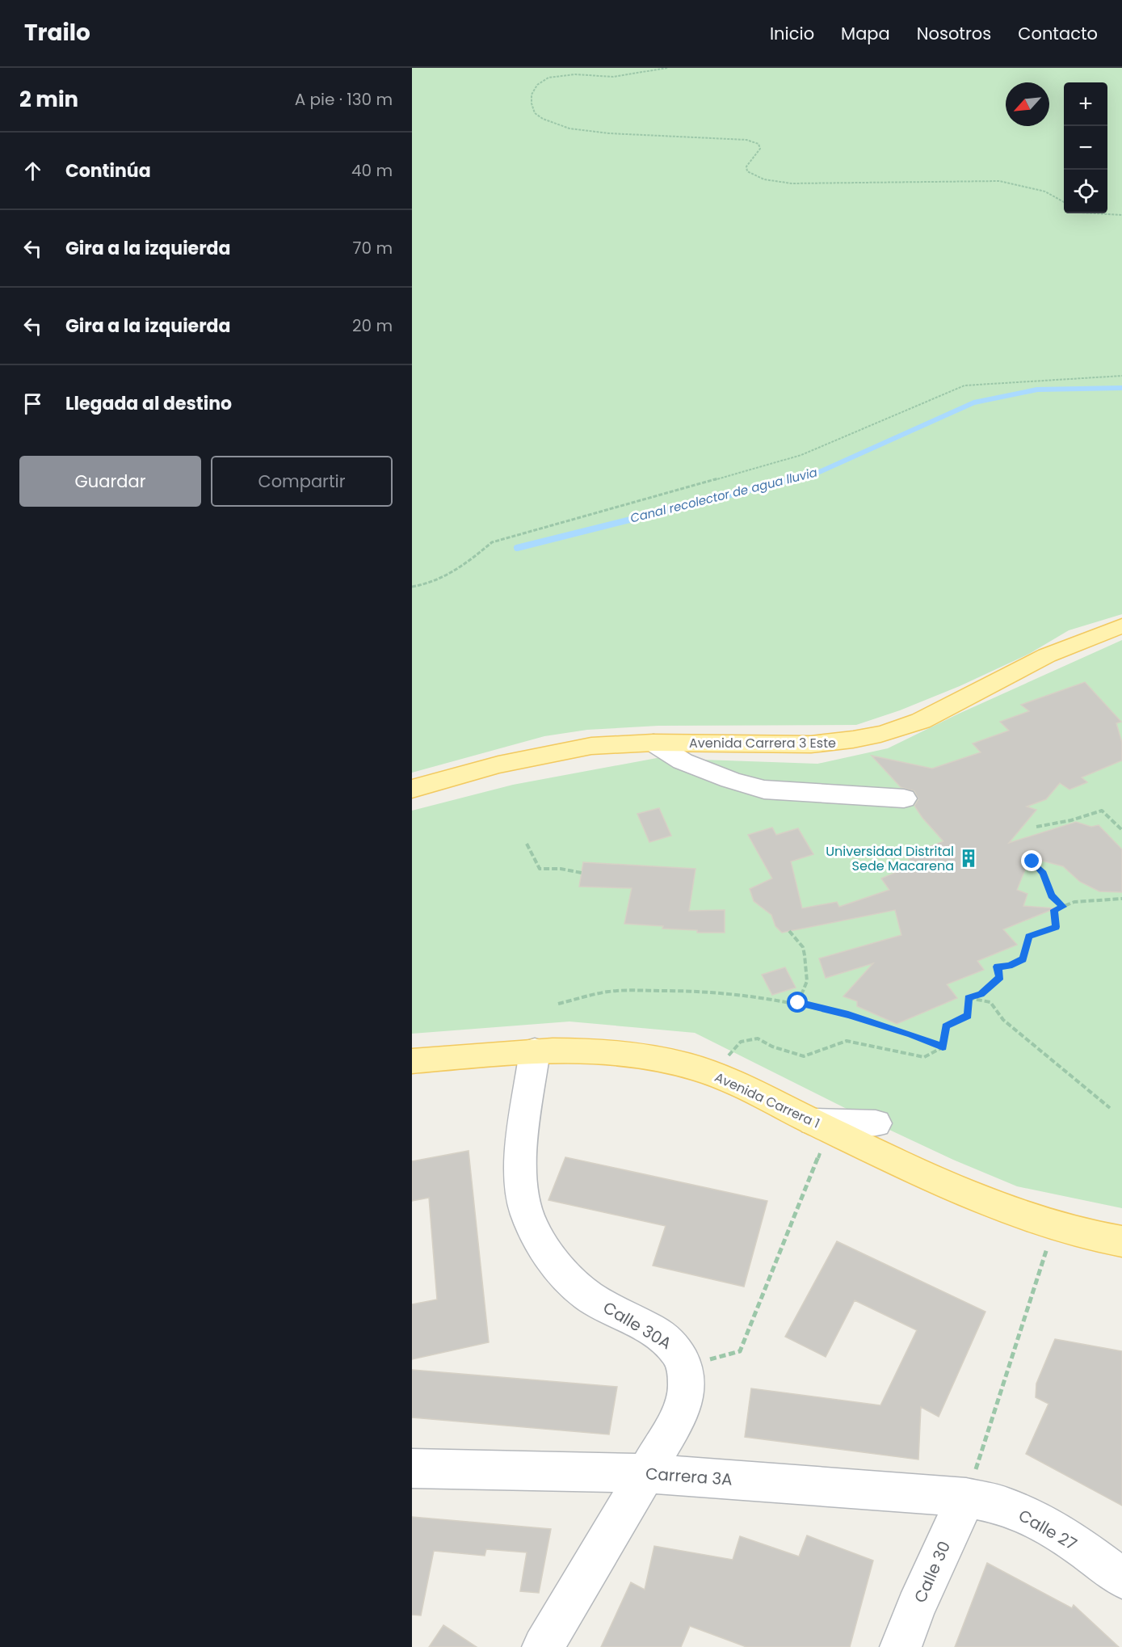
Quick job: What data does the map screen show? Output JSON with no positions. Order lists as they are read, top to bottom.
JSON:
{
  "streets": {
    "main road": ["Avenida Carrera 3 Este", "Avenida Carrera 1"],
    "street": [
      "Calle 30A",
      "Carrera 3A",
      "Calle 27",
      "Calle 30"
    ]
  },
  "crossings": [
    ["Avenida Carrera 1", "Calle 30A"],
    ["Carrera 3A", "Calle 27"],
    ["Carrera 3A", "Calle 30"],
    ["Calle 27", "Calle 30"]
  ],
  "water": ["Canal recolector de agua lluvia"],
  "places": {
    "building": ["Universidad Distrital Sede Macarena"]
  },
  "north": "bottom left",
  "page": {
    "header": "Trailo",
    "nav": [
      "Inicio",
      "Mapa",
      "Nosotros",
      "Contacto"
    ],
    "heading": ["2 min", "A pie · 130 m"],
    "map_buttons": ["+", "−"],
    "list": [
      ["Continúa", "40 m"],
      ["Gira a la izquierda", "70 m"],
      ["Gira a la izquierda", "20 m"],
      "Llegada al destino"
    ],
    "buttons": ["Guardar", "Compartir"]
  }
}
